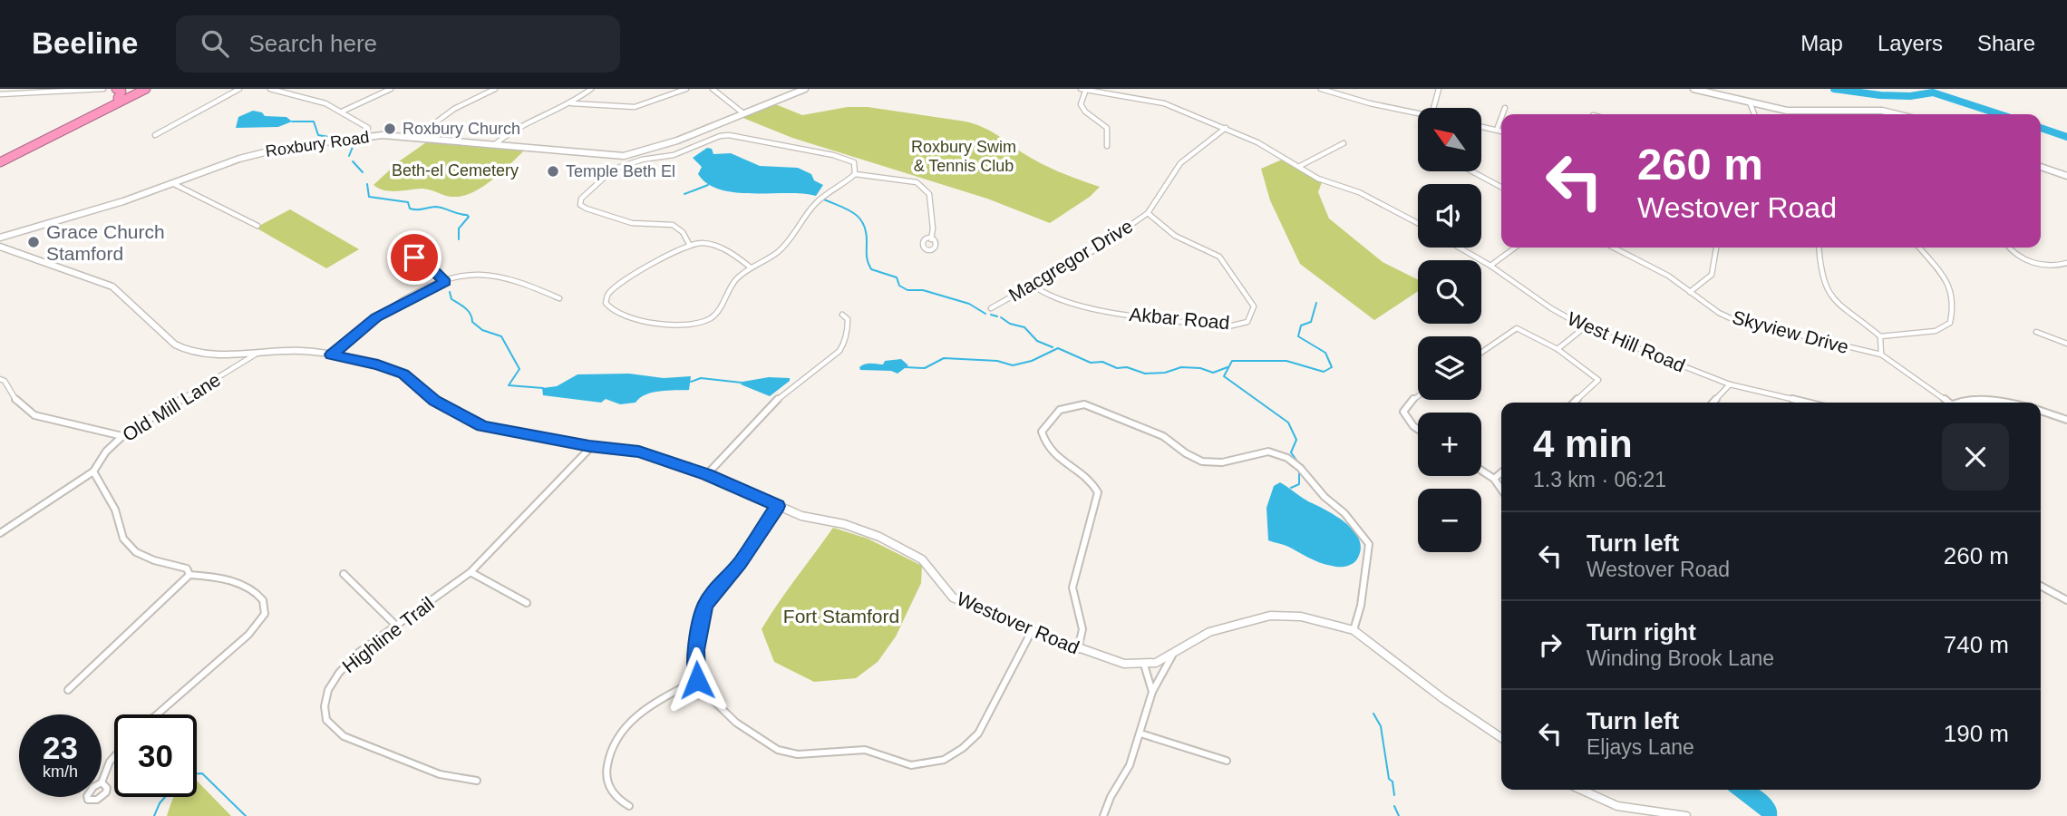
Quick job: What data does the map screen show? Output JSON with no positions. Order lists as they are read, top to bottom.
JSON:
{
  "streets": {
    "street": [
      "Roxbury Road",
      "Macgregor Drive",
      "Akbar Road",
      "Skyview Drive",
      "West Hill Road",
      "Old Mill Lane",
      "Westover Road",
      "Highline Trail"
    ]
  },
  "crossings": [
    ["Roxbury Road", "Westover Road"],
    ["Macgregor Drive", "Akbar Road"],
    ["Old Mill Lane", "Westover Road"],
    ["Westover Road", "Highline Trail"]
  ],
  "parks": ["Roxbury Swim & Tennis Club", "Beth-el Cemetery", "Fort Stamford"],
  "places": ["Roxbury Church", "Temple Beth El", "Grace Church Stamford"],
  "north": "top left",
  "page": {
    "header": "Beeline",
    "search": "Search here",
    "nav": ["Map", "Layers", "Share"],
    "map_buttons": ["+", "−"],
    "turn": ["260 m", "Westover Road"],
    "heading": ["4 min", "1.3 km · 06:21"],
    "list": [
      {
        "name": "Turn left",
        "note": "Westover Road",
        "value": "260 m"
      },
      {
        "name": "Turn right",
        "note": "Winding Brook Lane",
        "value": "740 m"
      },
      {
        "name": "Turn left",
        "note": "Eljays Lane",
        "value": "190 m"
      }
    ],
    "speed": "23 km/h",
    "limit": "30"
  }
}
